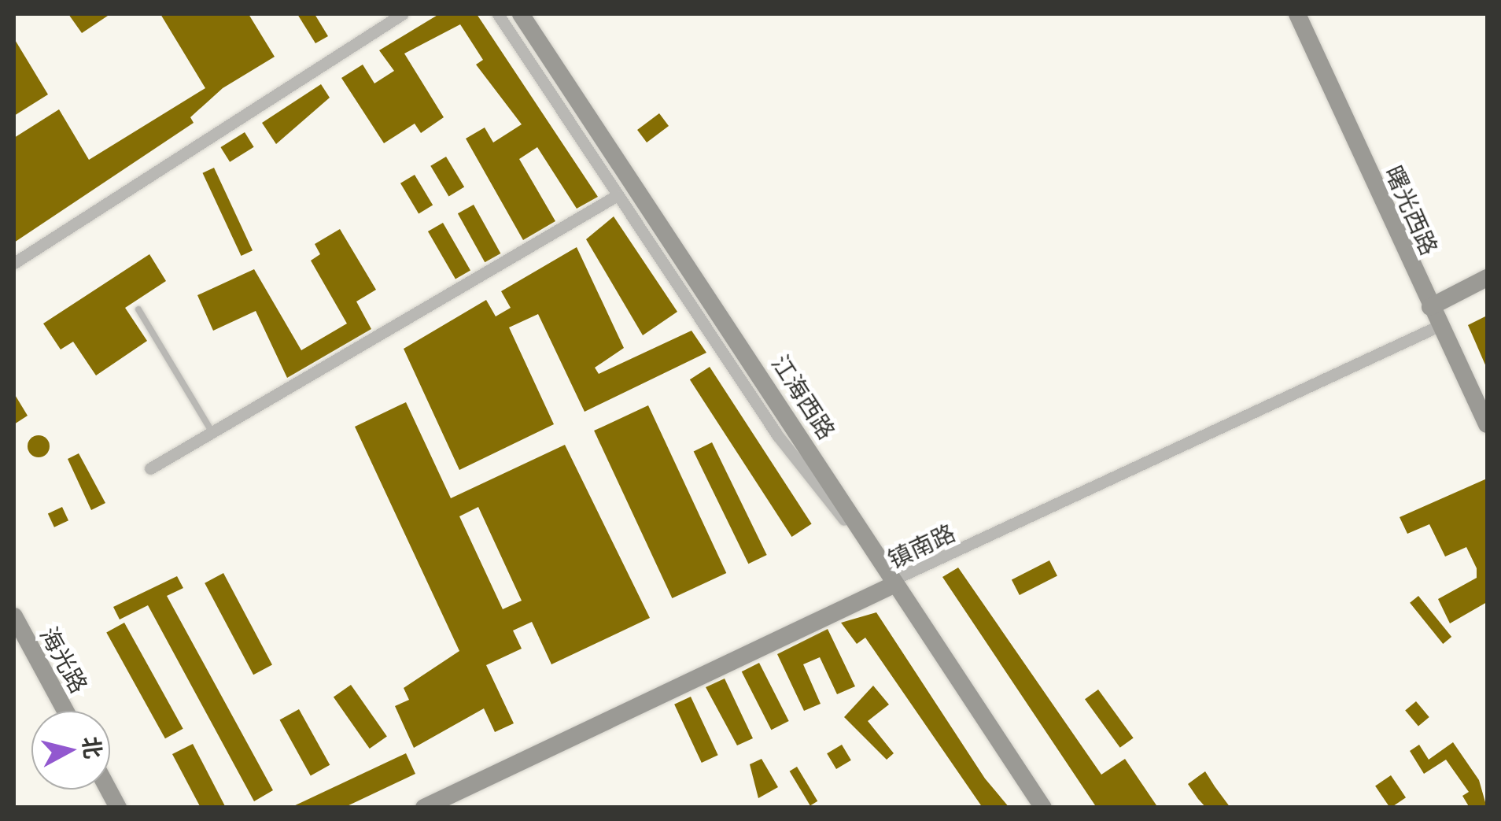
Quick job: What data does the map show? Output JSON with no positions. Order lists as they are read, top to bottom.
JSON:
{
  "streets": {
    "street": [
      "曙光西路",
      "江海西路",
      "镇南路",
      "海光路"
    ]
  },
  "crossings": [
    ["曙光西路", "镇南路"],
    ["江海西路", "镇南路"]
  ],
  "north": "right"
}
